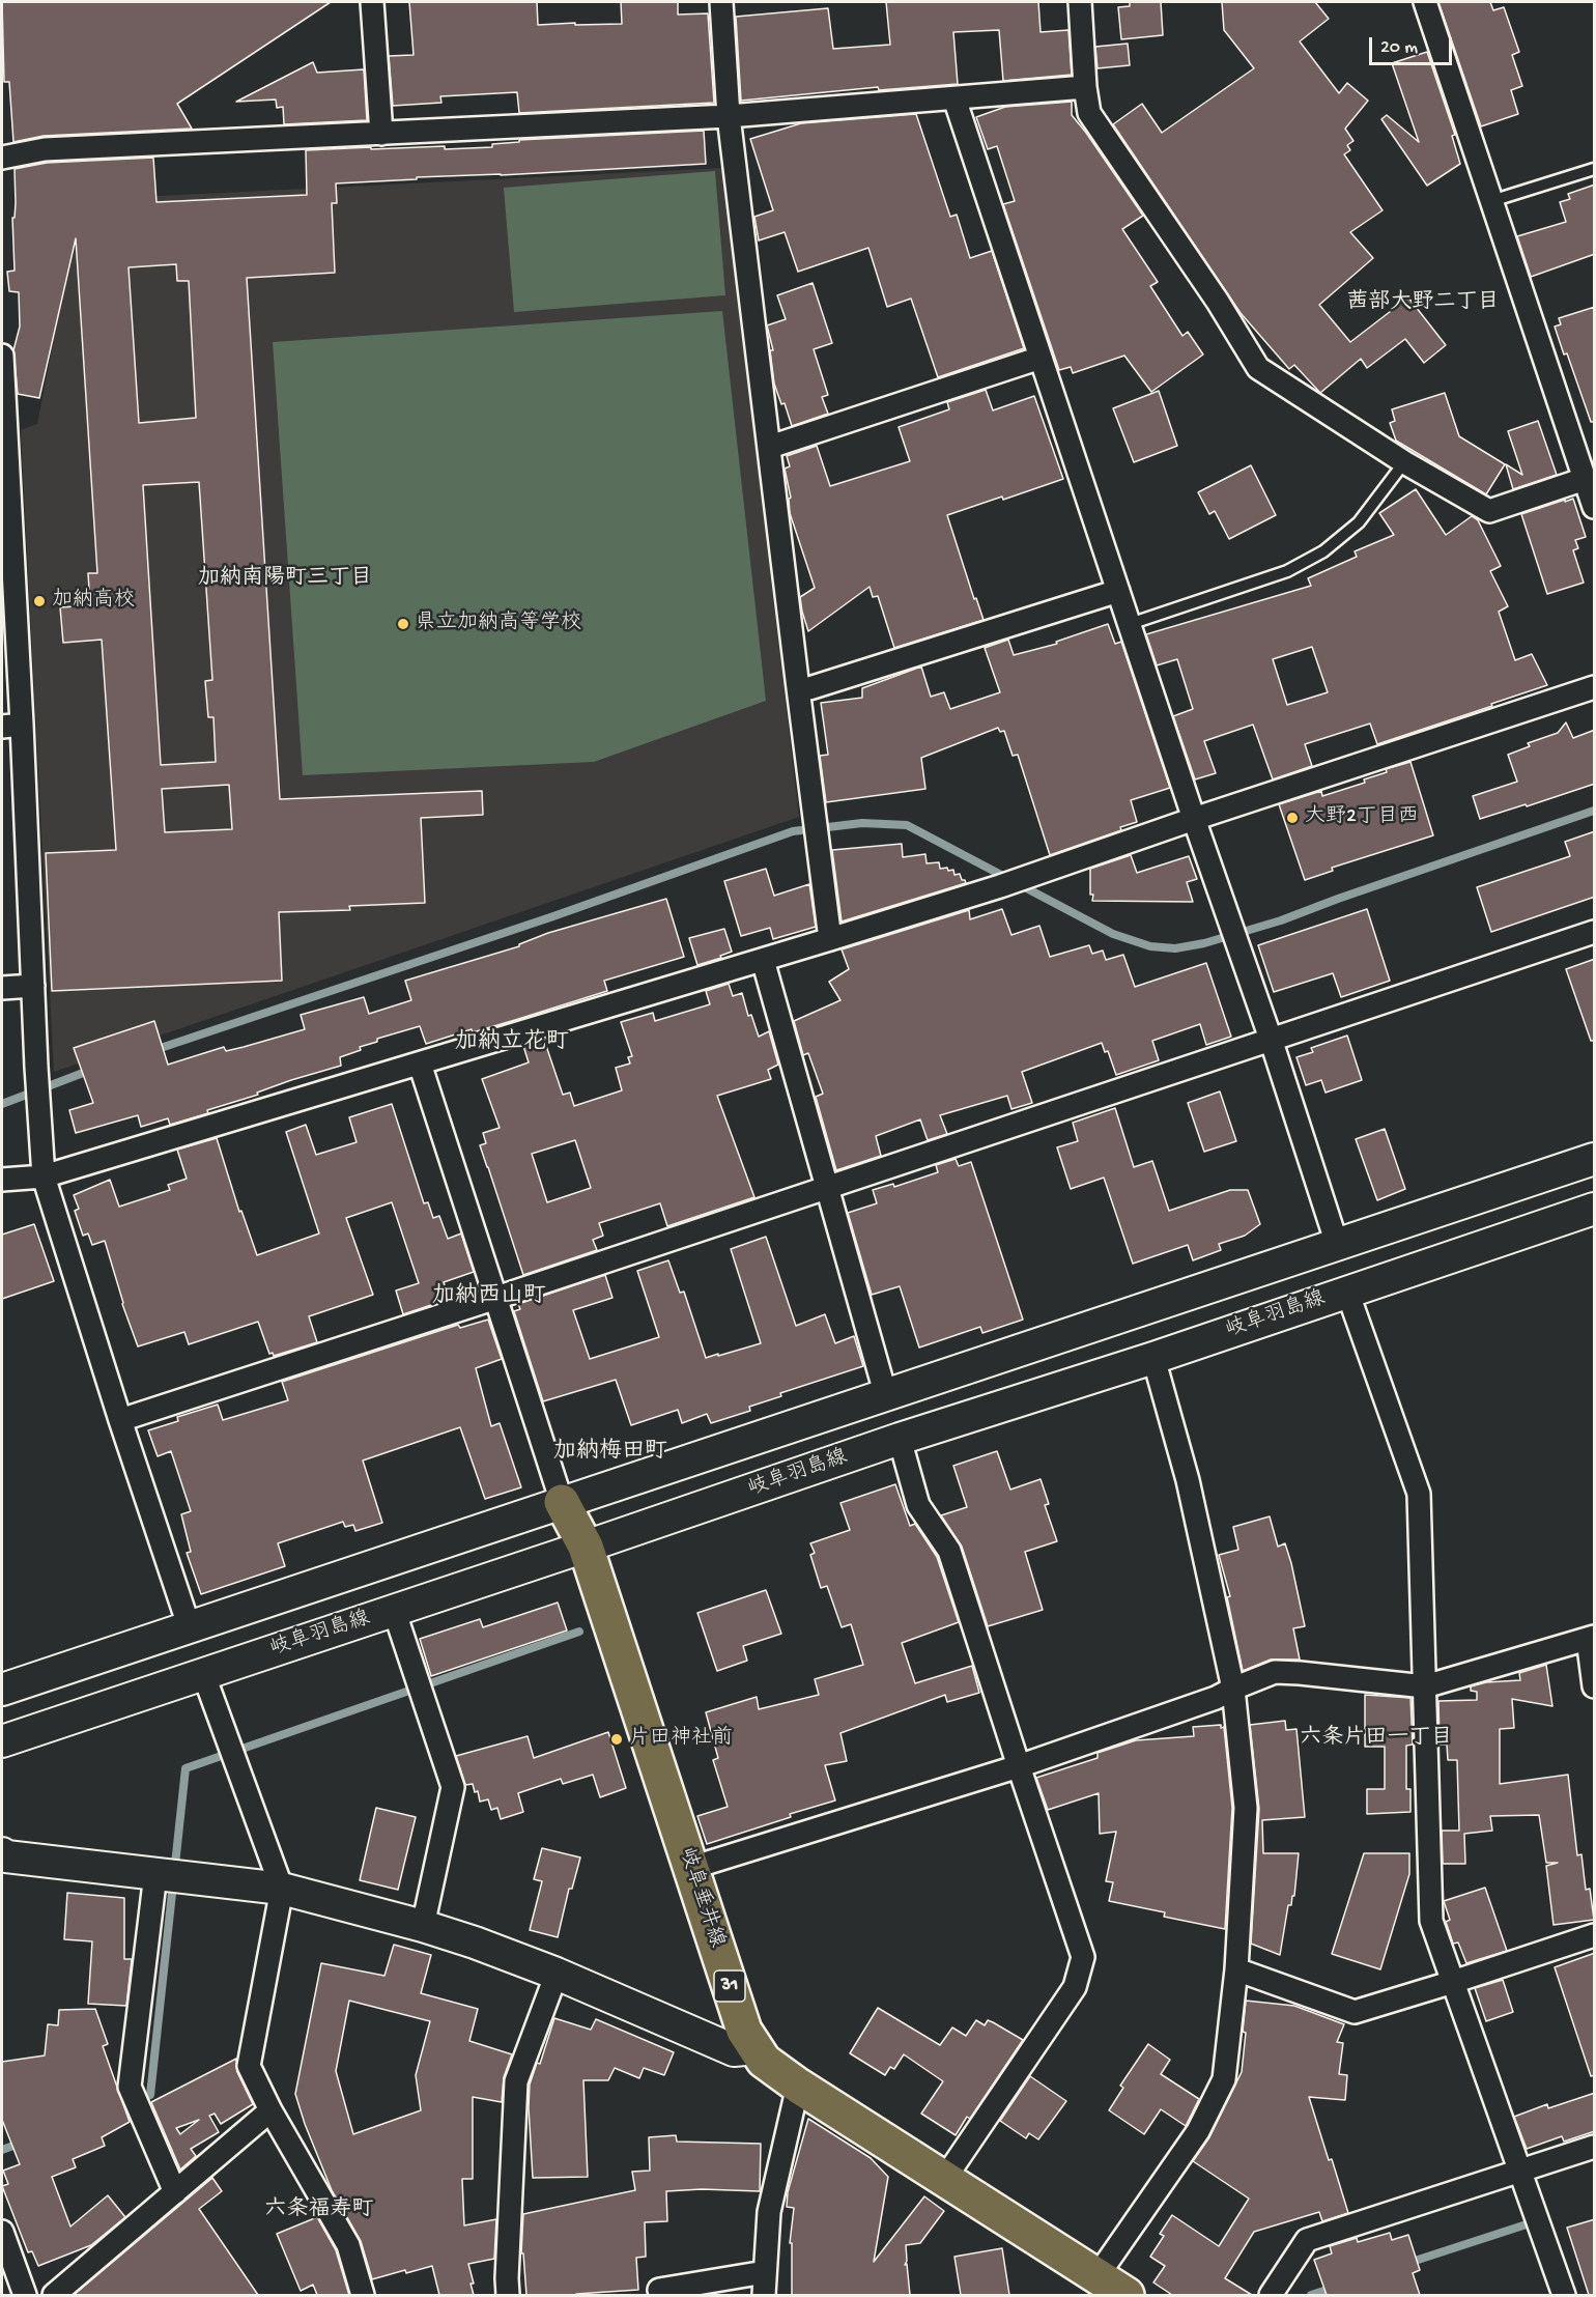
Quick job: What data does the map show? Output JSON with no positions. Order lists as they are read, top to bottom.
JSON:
{
  "streets": {
    "main road": ["岐阜羽島線", "岐阜垂井線", "31"]
  },
  "crossings": [
    ["岐阜羽島線", "岐阜垂井線"]
  ],
  "districts": [
    "茜部大野二丁目",
    "加納南陽町三丁目",
    "加納立花町",
    "加納西山町",
    "加納梅田町",
    "六条片田一丁目",
    "六条福寿町"
  ],
  "places": [
    "加納高校",
    "県立加納高等学校",
    "大野2丁目西",
    "片田神社前"
  ],
  "scale_bar": "20 m"
}
